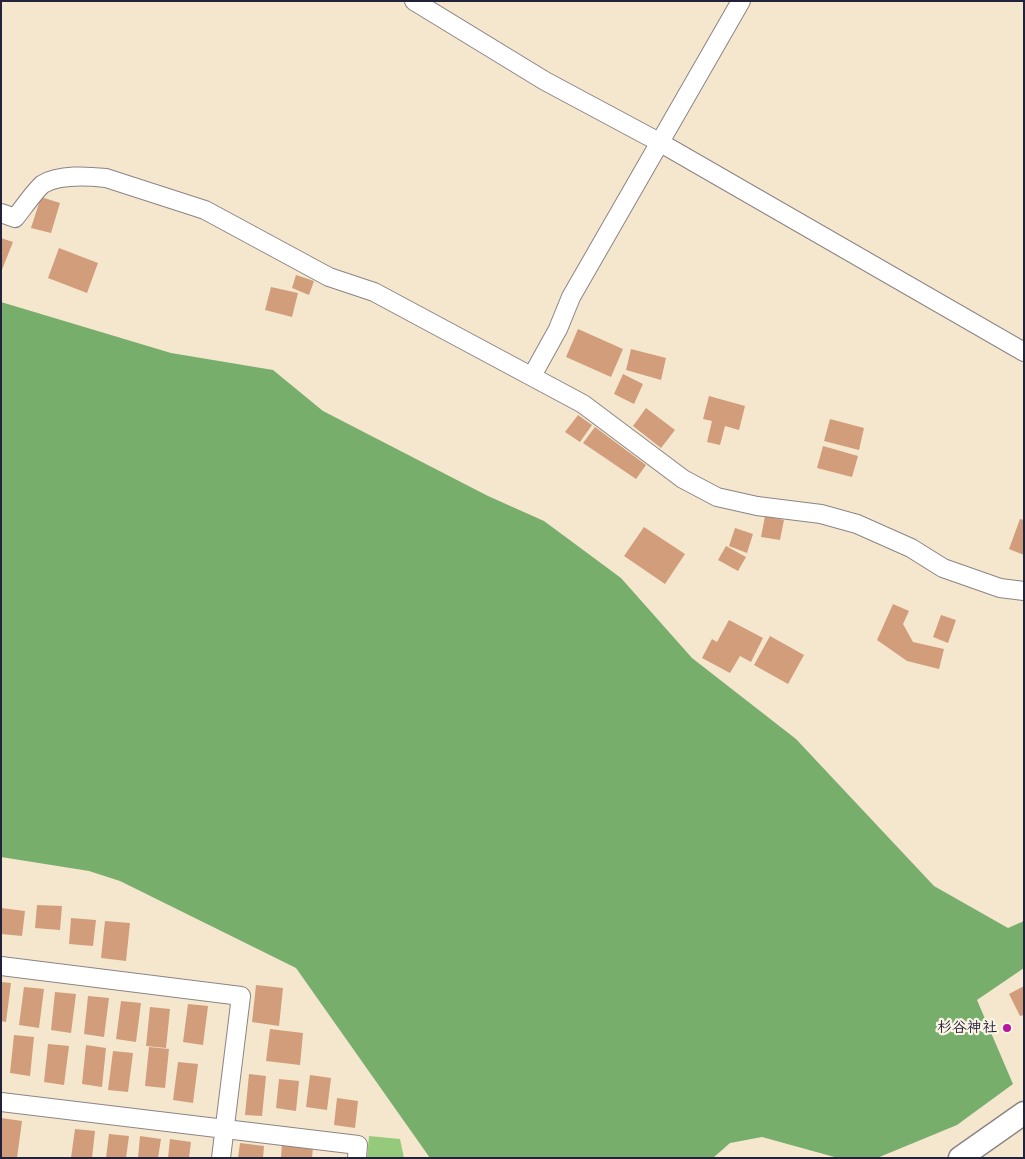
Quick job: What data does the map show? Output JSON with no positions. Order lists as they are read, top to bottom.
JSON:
{
  "places": ["杉谷神社"]
}
